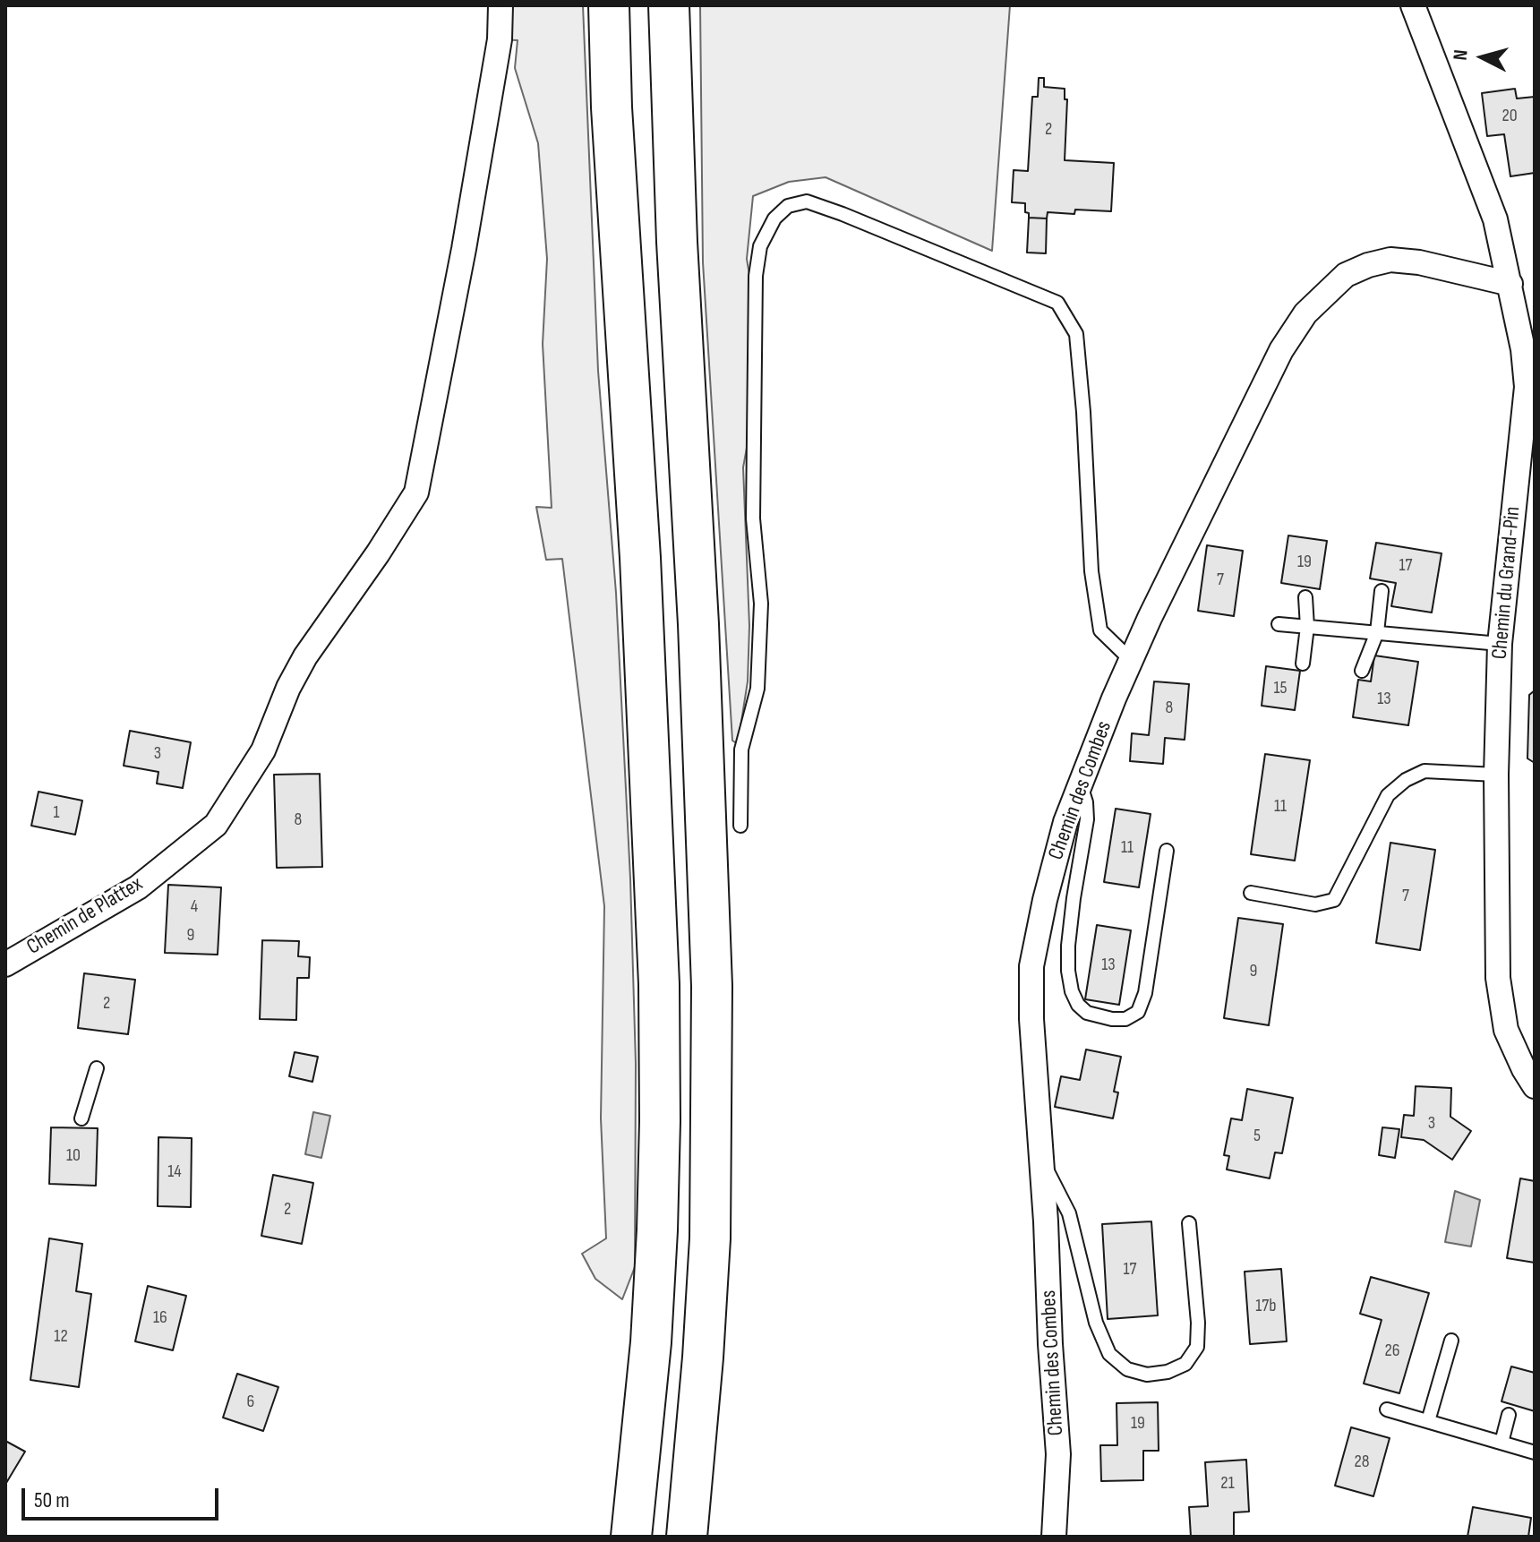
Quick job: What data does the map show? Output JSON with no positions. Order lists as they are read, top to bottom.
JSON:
{
  "streets": {
    "street": ["Chemin du Grand-Pin", "Chemin des Combes", "Chemin de Plattex"]
  },
  "crossings": [
    ["Chemin du Grand-Pin", "Chemin des Combes"]
  ],
  "house_numbers": [
    "20",
    "2",
    "19",
    "17",
    "7",
    "15",
    "13",
    "8",
    "3",
    "11",
    "1",
    "8",
    "11",
    "7",
    "4",
    "9",
    "13",
    "9",
    "2",
    "3",
    "5",
    "10",
    "14",
    "2",
    "17",
    "17b",
    "16",
    "12",
    "26",
    "6",
    "19",
    "28",
    "21"
  ],
  "scale_bar": "50 m",
  "north": "left"
}
